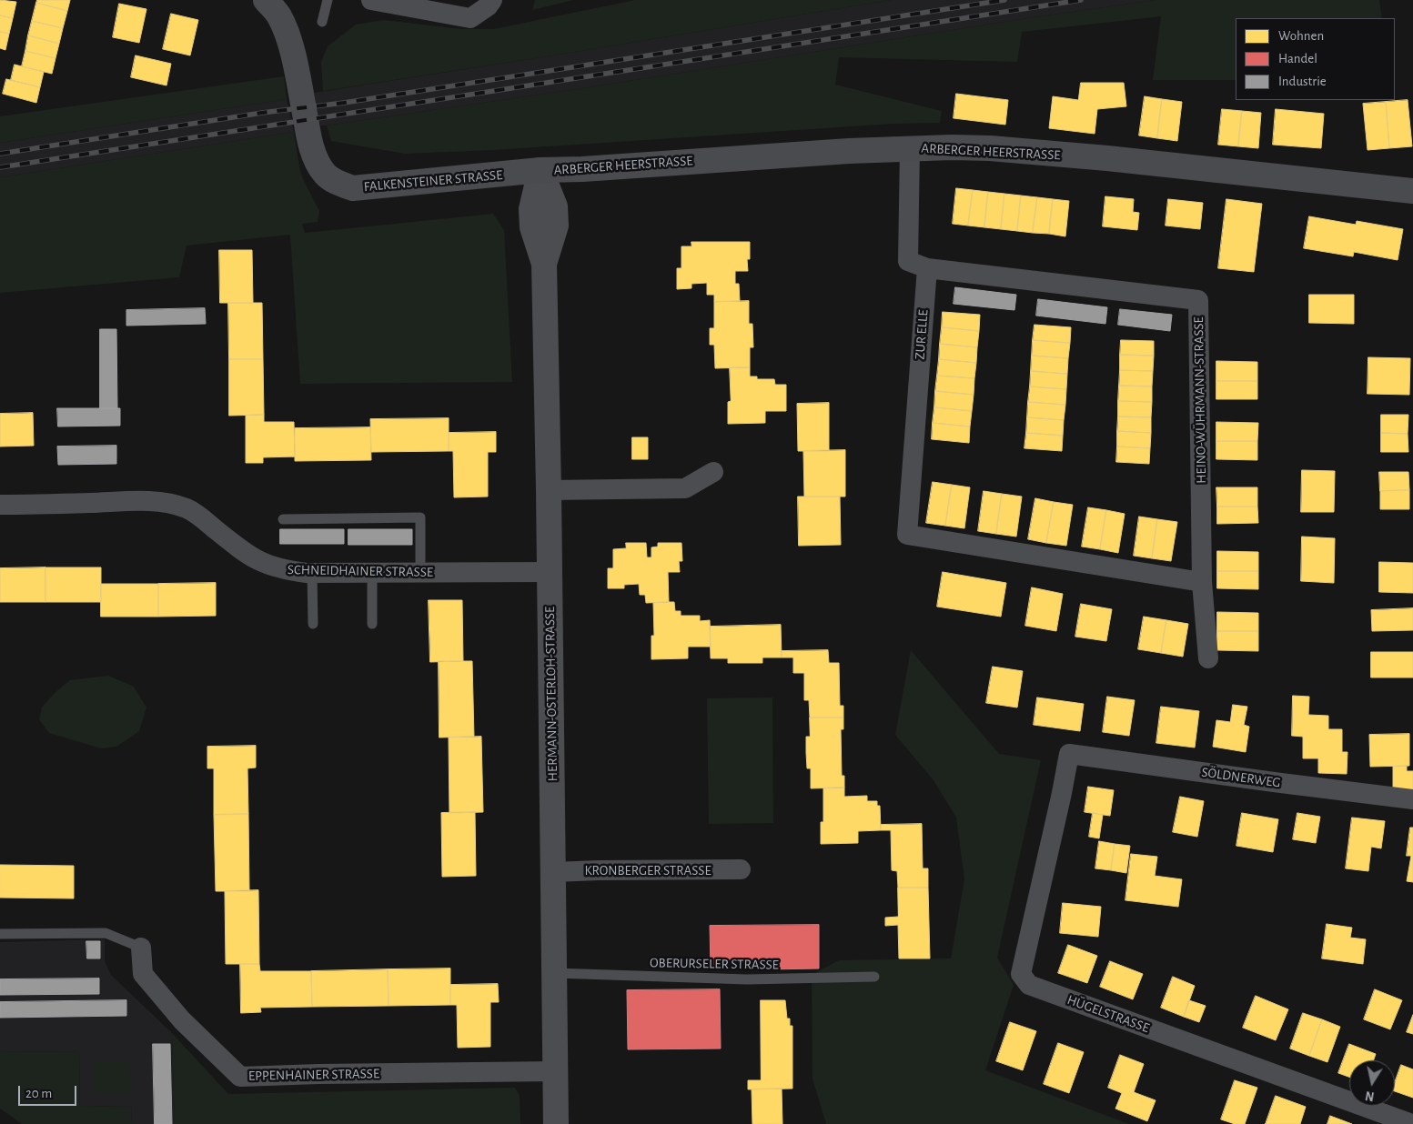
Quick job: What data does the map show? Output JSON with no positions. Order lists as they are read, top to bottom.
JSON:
{
  "streets": {
    "main road": ["ARBERGER HEERSTRASSE", "FALKENSTEINER STRASSE"],
    "street": [
      "ZUR ELLE",
      "HEINO-WÜHRMANN-STRASSE",
      "SCHNEIDHAINER STRASSE",
      "HERMANN-OSTERLOH-STRASSE",
      "SÖLDNERWEG",
      "KRONBERGER STRASSE",
      "HÜGELSTRASSE",
      "EPPENHAINER STRASSE"
    ],
    "lane": ["OBERURSELER STRASSE"]
  },
  "crossings": [
    ["ARBERGER HEERSTRASSE", "FALKENSTEINER STRASSE"],
    ["ARBERGER HEERSTRASSE", "HERMANN-OSTERLOH-STRASSE"],
    ["FALKENSTEINER STRASSE", "HERMANN-OSTERLOH-STRASSE"],
    ["ZUR ELLE", "HEINO-WÜHRMANN-STRASSE"],
    ["SCHNEIDHAINER STRASSE", "HERMANN-OSTERLOH-STRASSE"],
    ["HERMANN-OSTERLOH-STRASSE", "KRONBERGER STRASSE"],
    ["HERMANN-OSTERLOH-STRASSE", "OBERURSELER STRASSE"],
    ["HERMANN-OSTERLOH-STRASSE", "EPPENHAINER STRASSE"],
    ["SÖLDNERWEG", "HÜGELSTRASSE"]
  ],
  "legend": ["Wohnen", "Handel", "Industrie"],
  "scale_bar": "20 m",
  "north": "bottom"
}
